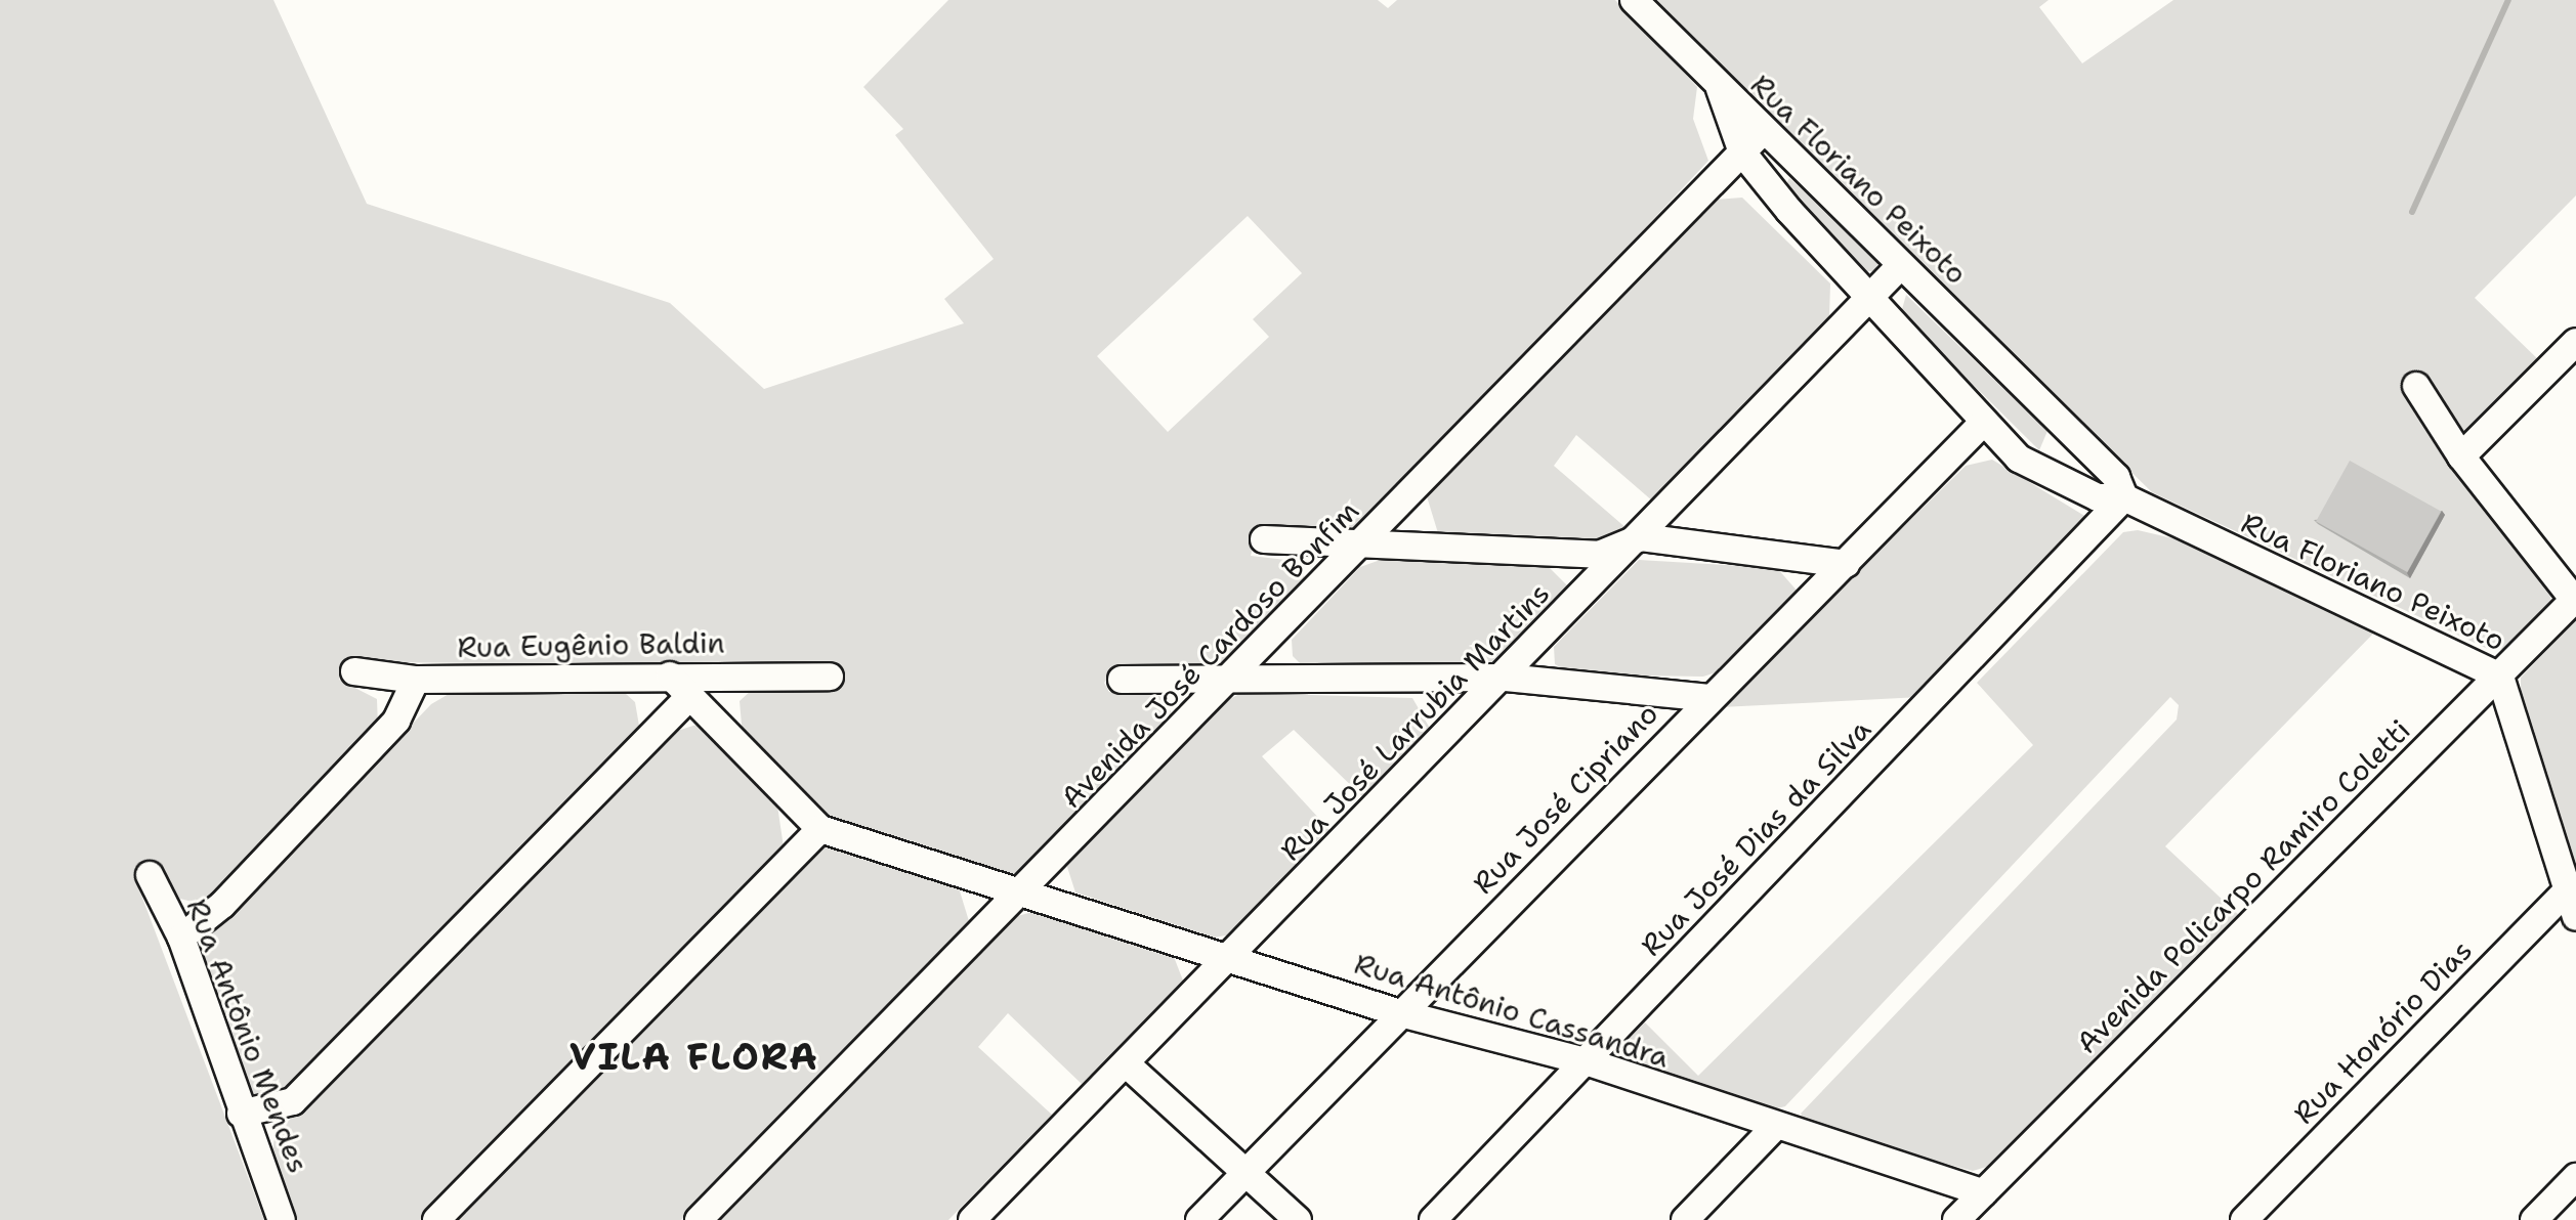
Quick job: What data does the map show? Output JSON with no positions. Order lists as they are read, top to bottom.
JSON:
{
  "streets": {
    "street": [
      "Rua Floriano Peixoto",
      "Rua Eugênio Baldin",
      "Avenida José Cardoso Bonfim",
      "Rua José Larrubia Martins",
      "Rua José Cipriano",
      "Rua José Dias da Silva",
      "Avenida Policarpo Ramiro Coletti",
      "Rua Antônio Cassandra",
      "Rua Honório Dias",
      "Rua Antônio Mendes"
    ]
  },
  "crossings": [
    ["Rua Floriano Peixoto", "Avenida José Cardoso Bonfim"],
    ["Rua Floriano Peixoto", "Rua José Larrubia Martins"],
    ["Rua Floriano Peixoto", "Rua José Cipriano"],
    ["Rua Floriano Peixoto", "Rua José Dias da Silva"],
    ["Rua Floriano Peixoto", "Avenida Policarpo Ramiro Coletti"],
    ["Rua Floriano Peixoto", "Rua Honório Dias"],
    ["Avenida José Cardoso Bonfim", "Rua Antônio Cassandra"],
    ["Rua José Larrubia Martins", "Rua Antônio Cassandra"],
    ["Rua José Cipriano", "Rua Antônio Cassandra"],
    ["Rua José Dias da Silva", "Rua Antônio Cassandra"],
    ["Avenida Policarpo Ramiro Coletti", "Rua Antônio Cassandra"]
  ],
  "districts": ["VILA FLORA"]
}
